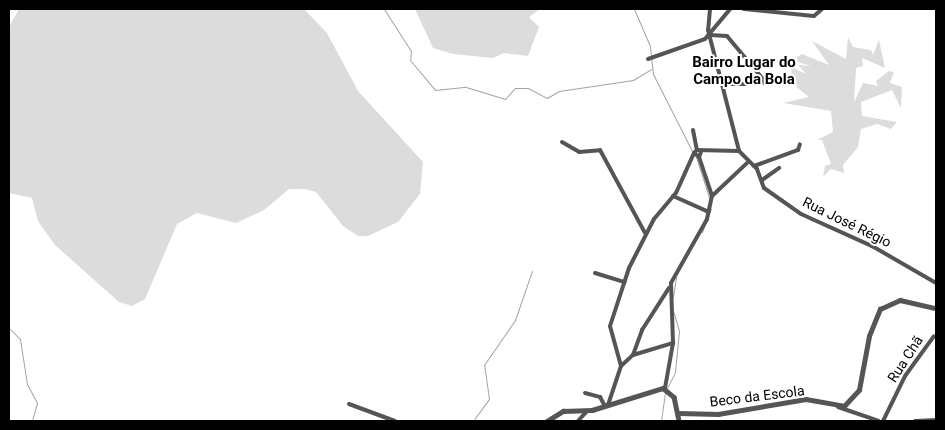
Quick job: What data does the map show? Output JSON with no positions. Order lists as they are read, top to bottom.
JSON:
{
  "streets": {
    "street": ["Rua José Régio", "Rua Chã", "Beco da Escola"]
  },
  "districts": ["Bairro Lugar do Campo da Bola"]
}
